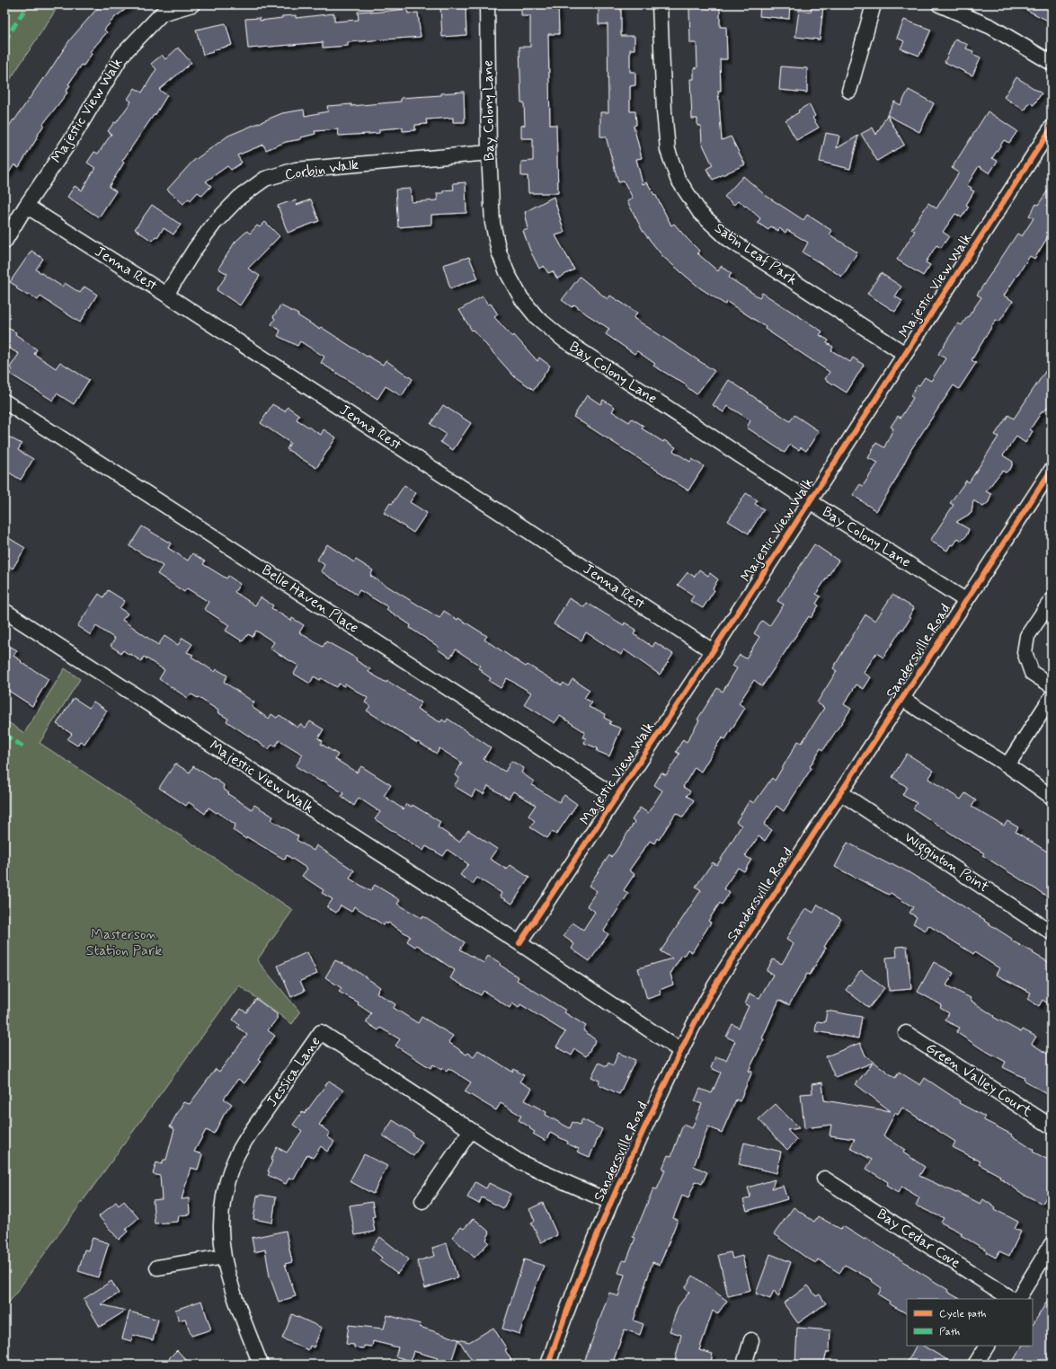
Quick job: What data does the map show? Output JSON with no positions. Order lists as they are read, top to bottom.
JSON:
{
  "streets": {
    "street": [
      "Majestic View Walk",
      "Bay Colony Lane",
      "Corbin Walk",
      "Satin Leaf Park",
      "Jenna Rest",
      "Belle Haven Place",
      "Sandersville Road",
      "Wigginton Point",
      "Jessica Lane",
      "Green Valley Court",
      "Bay Cedar Cove"
    ]
  },
  "crossings": [
    ["Majestic View Walk", "Bay Colony Lane"],
    ["Majestic View Walk", "Satin Leaf Park"],
    ["Majestic View Walk", "Jenna Rest"],
    ["Majestic View Walk", "Belle Haven Place"],
    ["Majestic View Walk", "Sandersville Road"],
    ["Bay Colony Lane", "Corbin Walk"],
    ["Bay Colony Lane", "Sandersville Road"],
    ["Corbin Walk", "Jenna Rest"],
    ["Sandersville Road", "Wigginton Point"],
    ["Sandersville Road", "Jessica Lane"]
  ],
  "parks": ["Masterson Station Park"],
  "legend": ["Cycle path", "Path"]
}
